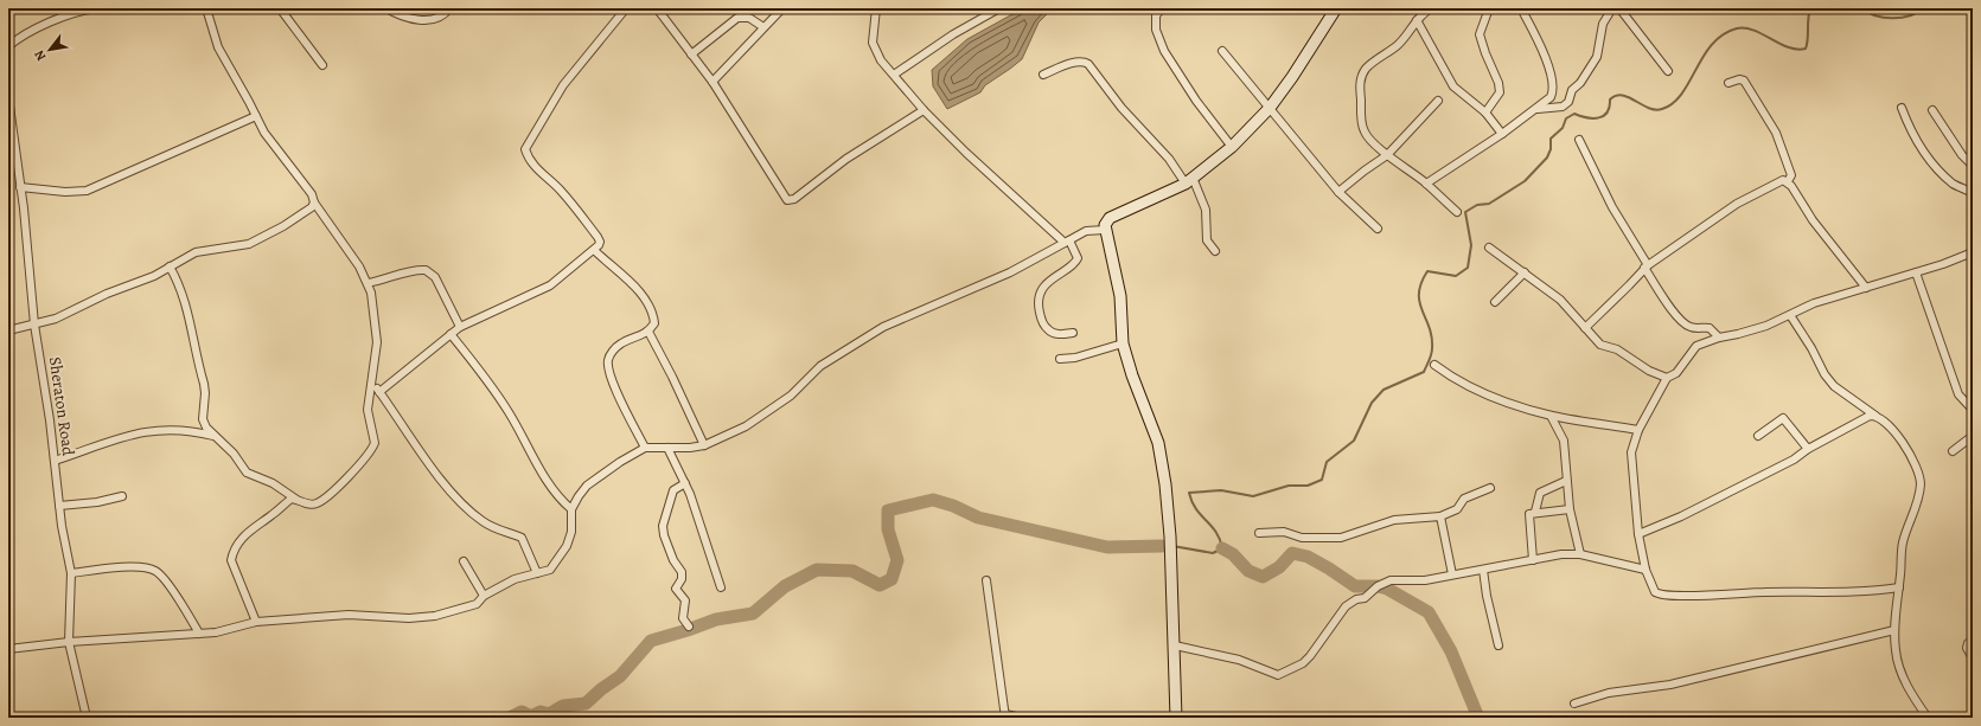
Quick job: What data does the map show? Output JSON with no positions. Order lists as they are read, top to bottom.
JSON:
{
  "streets": {
    "street": ["Sheraton Road"]
  },
  "north": "bottom left"
}
